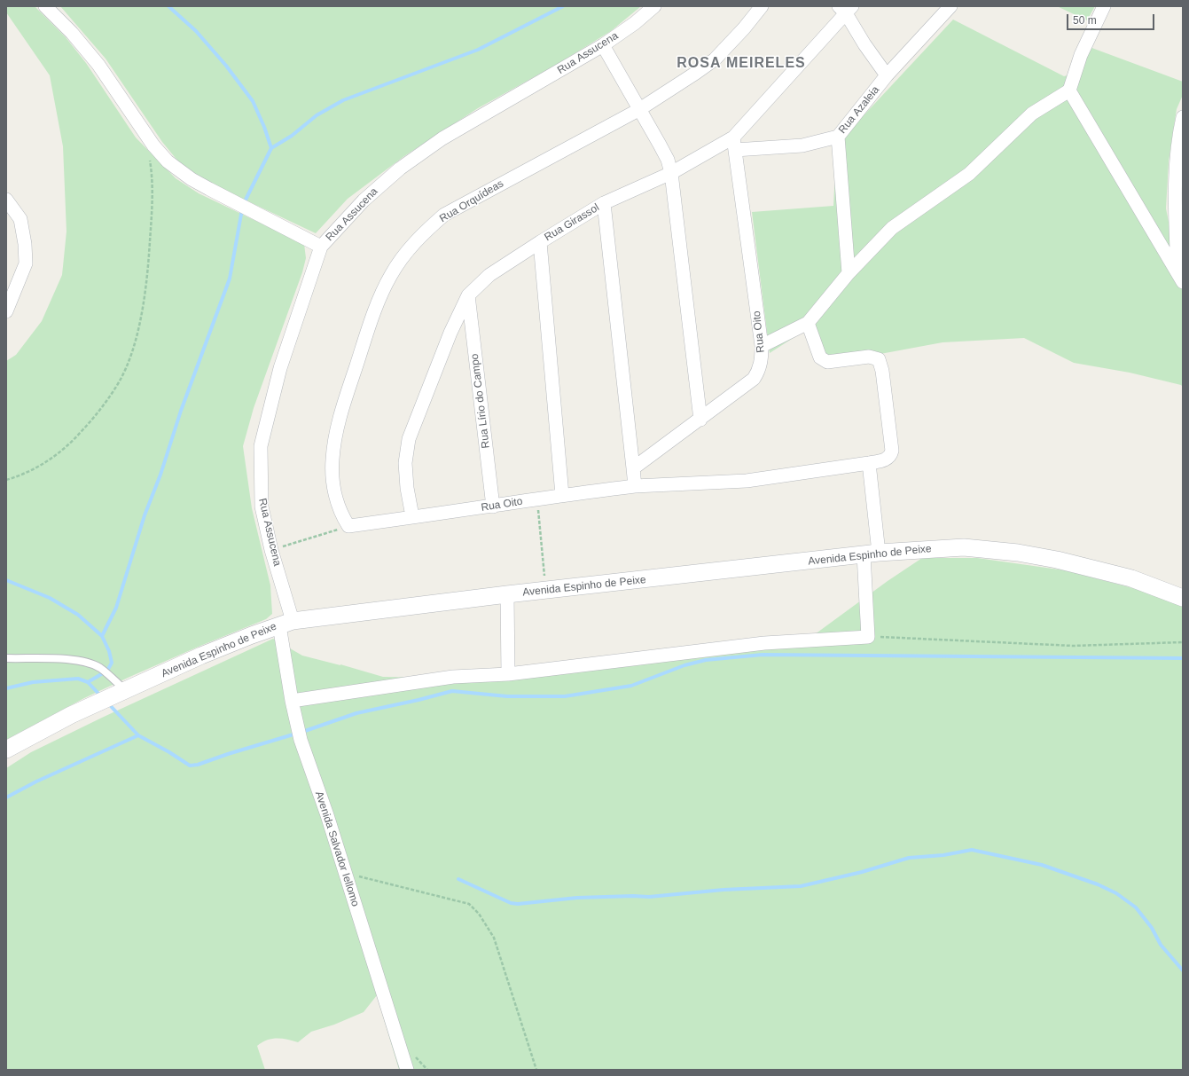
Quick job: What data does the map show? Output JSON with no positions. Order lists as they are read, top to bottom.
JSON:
{
  "streets": {
    "street": [
      "Rua Assucena",
      "Rua Azaleia",
      "Rua Orquídeas",
      "Rua Girassol",
      "Rua Oito",
      "Rua Lírio do Campo",
      "Avenida Espinho de Peixe",
      "Avenida Salvador Iellomo"
    ]
  },
  "crossings": [
    ["Rua Assucena", "Avenida Espinho de Peixe"],
    ["Rua Assucena", "Avenida Salvador Iellomo"],
    ["Rua Azaleia", "Rua Girassol"],
    ["Rua Azaleia", "Rua Oito"],
    ["Rua Orquídeas", "Rua Oito"],
    ["Rua Girassol", "Rua Oito"],
    ["Rua Girassol", "Rua Lírio do Campo"],
    ["Rua Oito", "Rua Lírio do Campo"],
    ["Avenida Espinho de Peixe", "Avenida Salvador Iellomo"]
  ],
  "districts": ["ROSA MEIRELES"],
  "scale_bar": "50 m"
}
